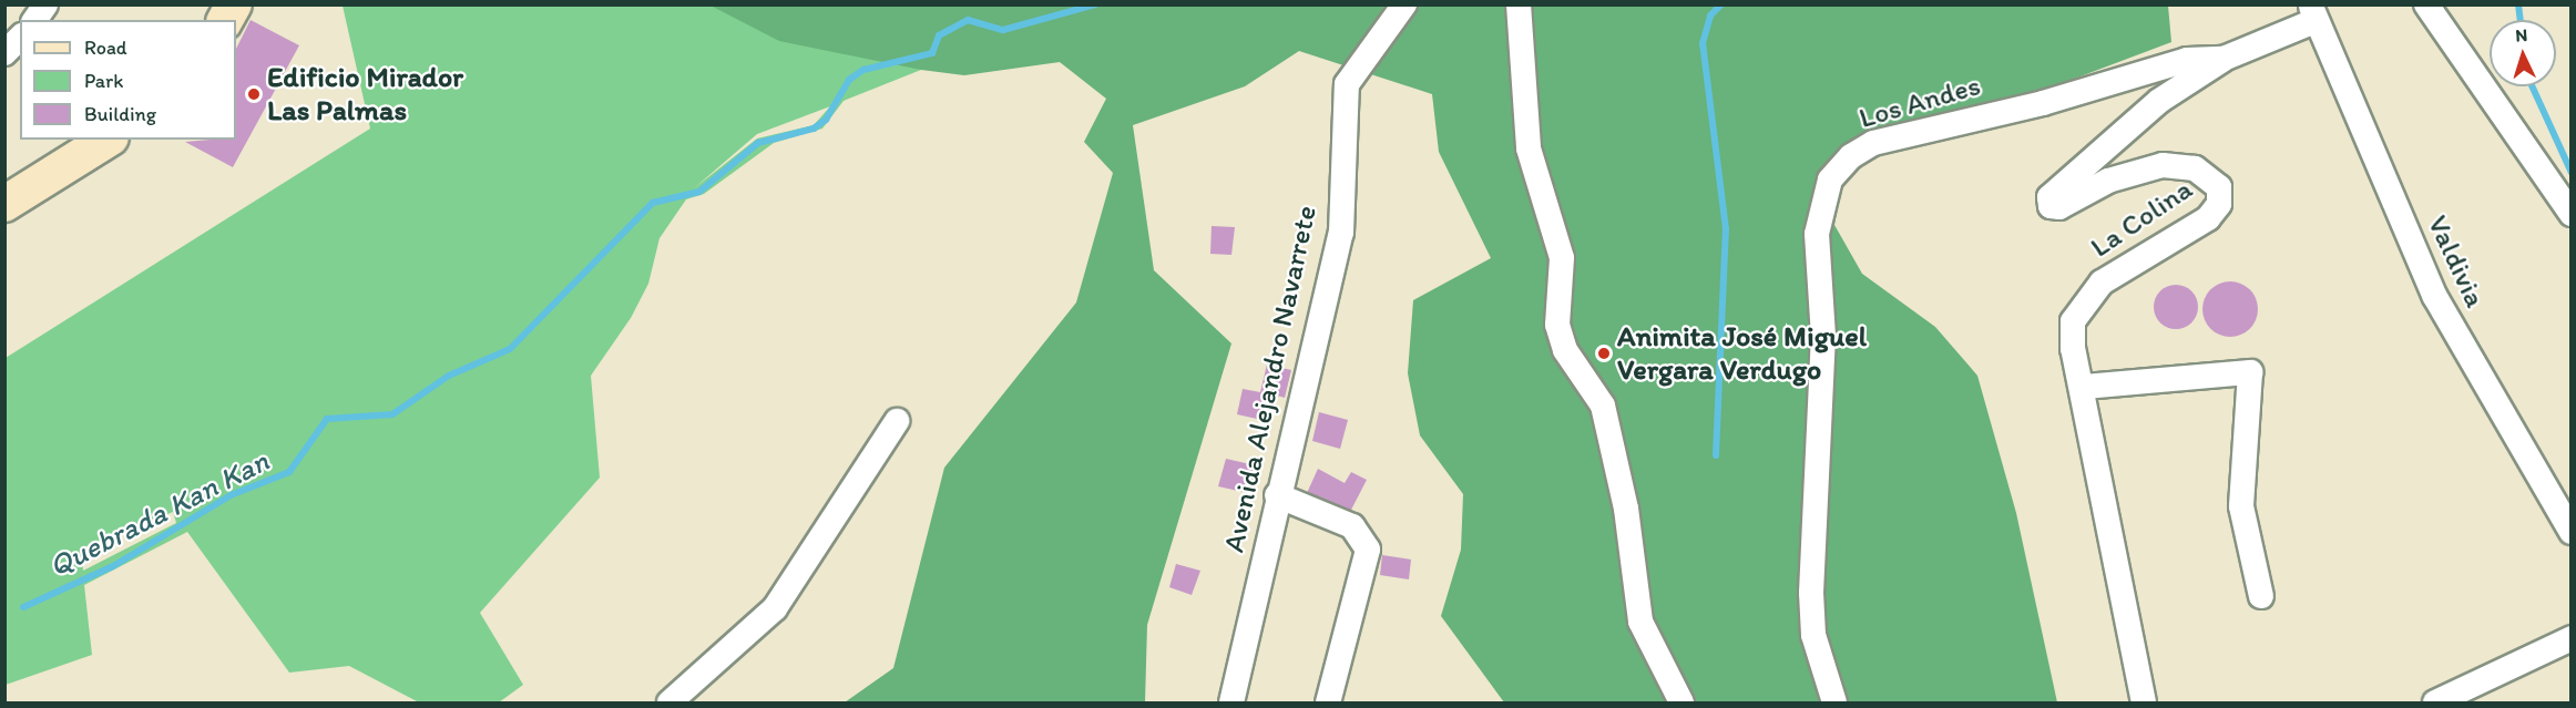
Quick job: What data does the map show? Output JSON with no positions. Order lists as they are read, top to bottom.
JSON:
{
  "streets": {
    "street": [
      "Los Andes",
      "La Colina",
      "Valdivia",
      "Avenida Alejandro Navarrete"
    ]
  },
  "crossings": [
    ["Los Andes", "La Colina"],
    ["Los Andes", "Valdivia"]
  ],
  "water": ["Quebrada Kan Kan"],
  "places": ["Edificio Mirador Las Palmas", "Animita José Miguel Vergara Verdugo"],
  "legend": ["Road", "Park", "Building"],
  "north": "top"
}
